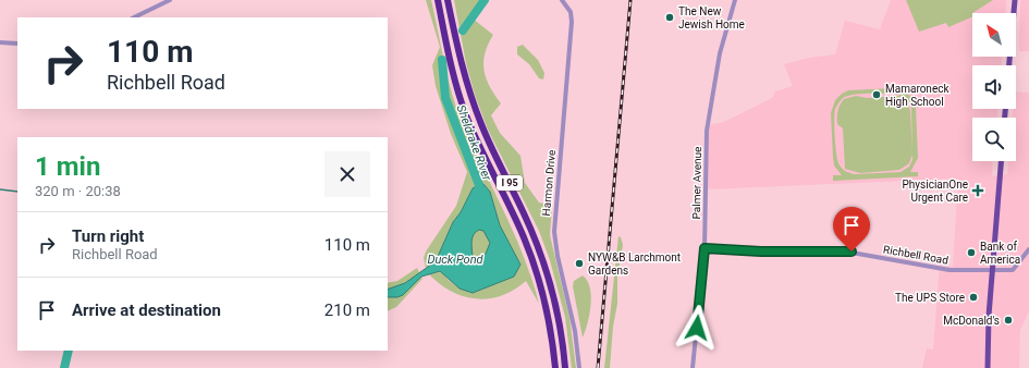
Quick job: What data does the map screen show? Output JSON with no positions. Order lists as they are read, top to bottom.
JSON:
{
  "streets": {
    "highway": ["I 95"],
    "street": ["Harmon Drive", "Palmer Avenue", "Richbell Road"]
  },
  "crossings": [
    ["Palmer Avenue", "Richbell Road"]
  ],
  "water": ["Sheldrake River", "Duck Pond"],
  "places": {
    "other": [
      "The New Jewish Home",
      "Mamaroneck High School",
      "Bank of America",
      "NYW&B Larchmont Gardens",
      "The UPS Store",
      "McDonald's"
    ],
    "health": ["PhysicianOne Urgent Care"]
  },
  "north": "top left",
  "page": {
    "turn": ["110 m", "Richbell Road"],
    "heading": ["1 min", "320 m · 20:38"],
    "list": [
      {
        "name": "Turn right",
        "note": "Richbell Road",
        "value": "110 m"
      },
      {
        "name": "Arrive at destination",
        "value": "210 m"
      }
    ]
  }
}
